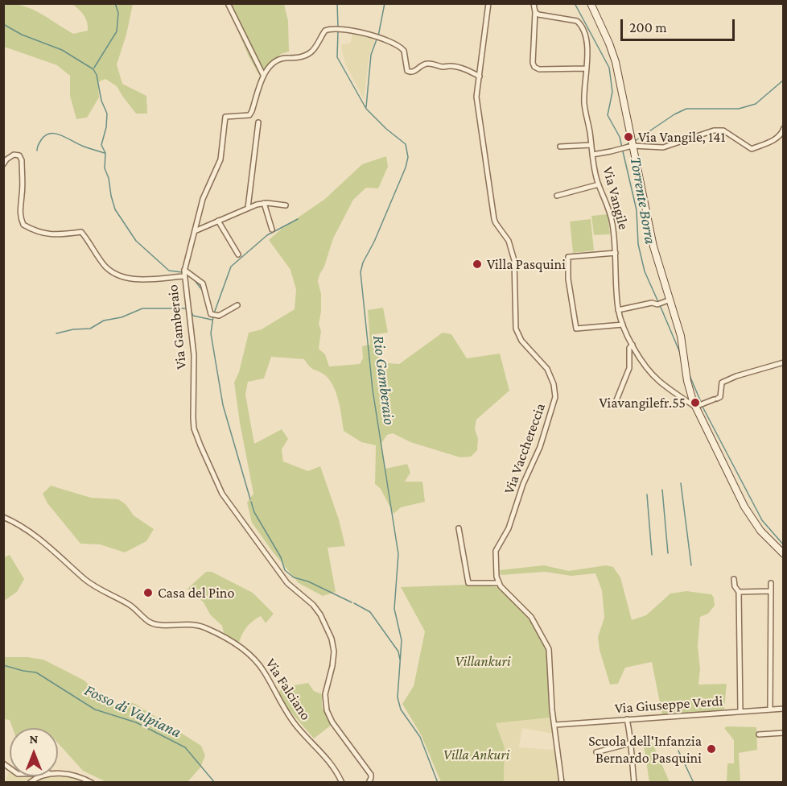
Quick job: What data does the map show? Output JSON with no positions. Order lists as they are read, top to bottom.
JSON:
{
  "streets": {
    "street": [
      "Via Vangile",
      "Via Gamberaio",
      "Via Vacchereccia",
      "Via Falciano",
      "Via Giuseppe Verdi"
    ]
  },
  "water": ["Torrente Borra", "Rio Gamberaio", "Fosso di Valpiana"],
  "parks": ["Villankuri", "Villa Ankuri"],
  "places": [
    "Via Vangile, 141",
    "Villa Pasquini",
    "Viavangilefr.55",
    "Casa del Pino",
    "Scuola dell'Infanzia Bernardo Pasquini"
  ],
  "scale_bar": "200 m",
  "north": "top"
}
